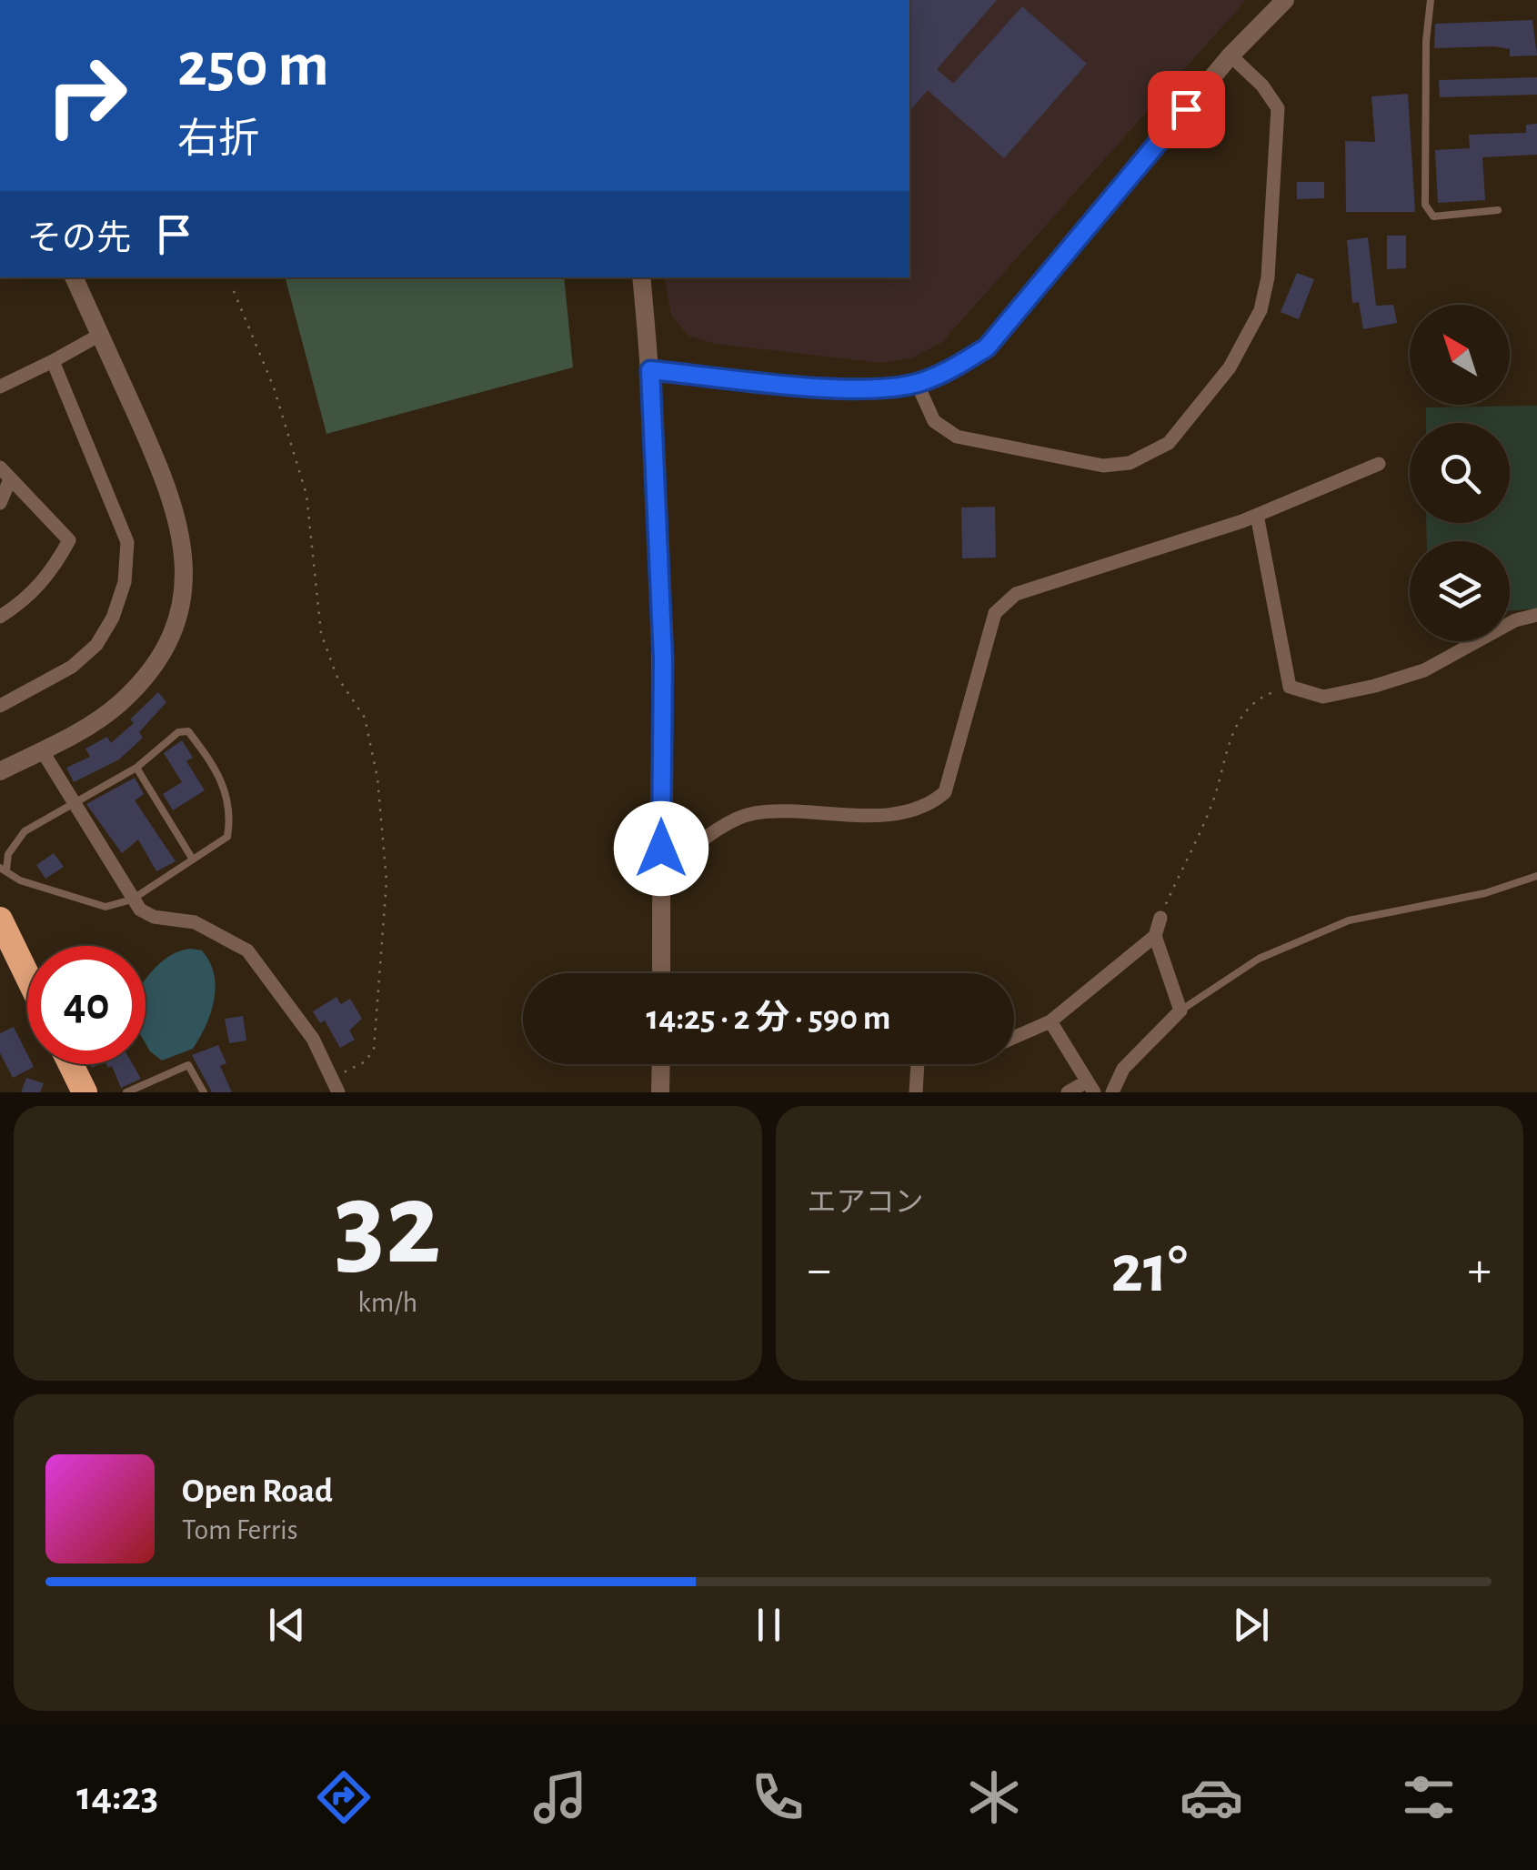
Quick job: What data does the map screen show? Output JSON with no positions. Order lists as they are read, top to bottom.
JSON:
{
  "north": "top left",
  "page": {
    "turn": ["250 m", "右折"],
    "then": "その先",
    "limit": "40",
    "trip": "14:25 · 2 分 · 590 m",
    "tile": [
      ["32", "km/h"],
      "エアコン"
    ],
    "heat": ["−", "21°", "+"],
    "song": ["Open Road", "Tom Ferris"],
    "tabs": "14:23"
  }
}
